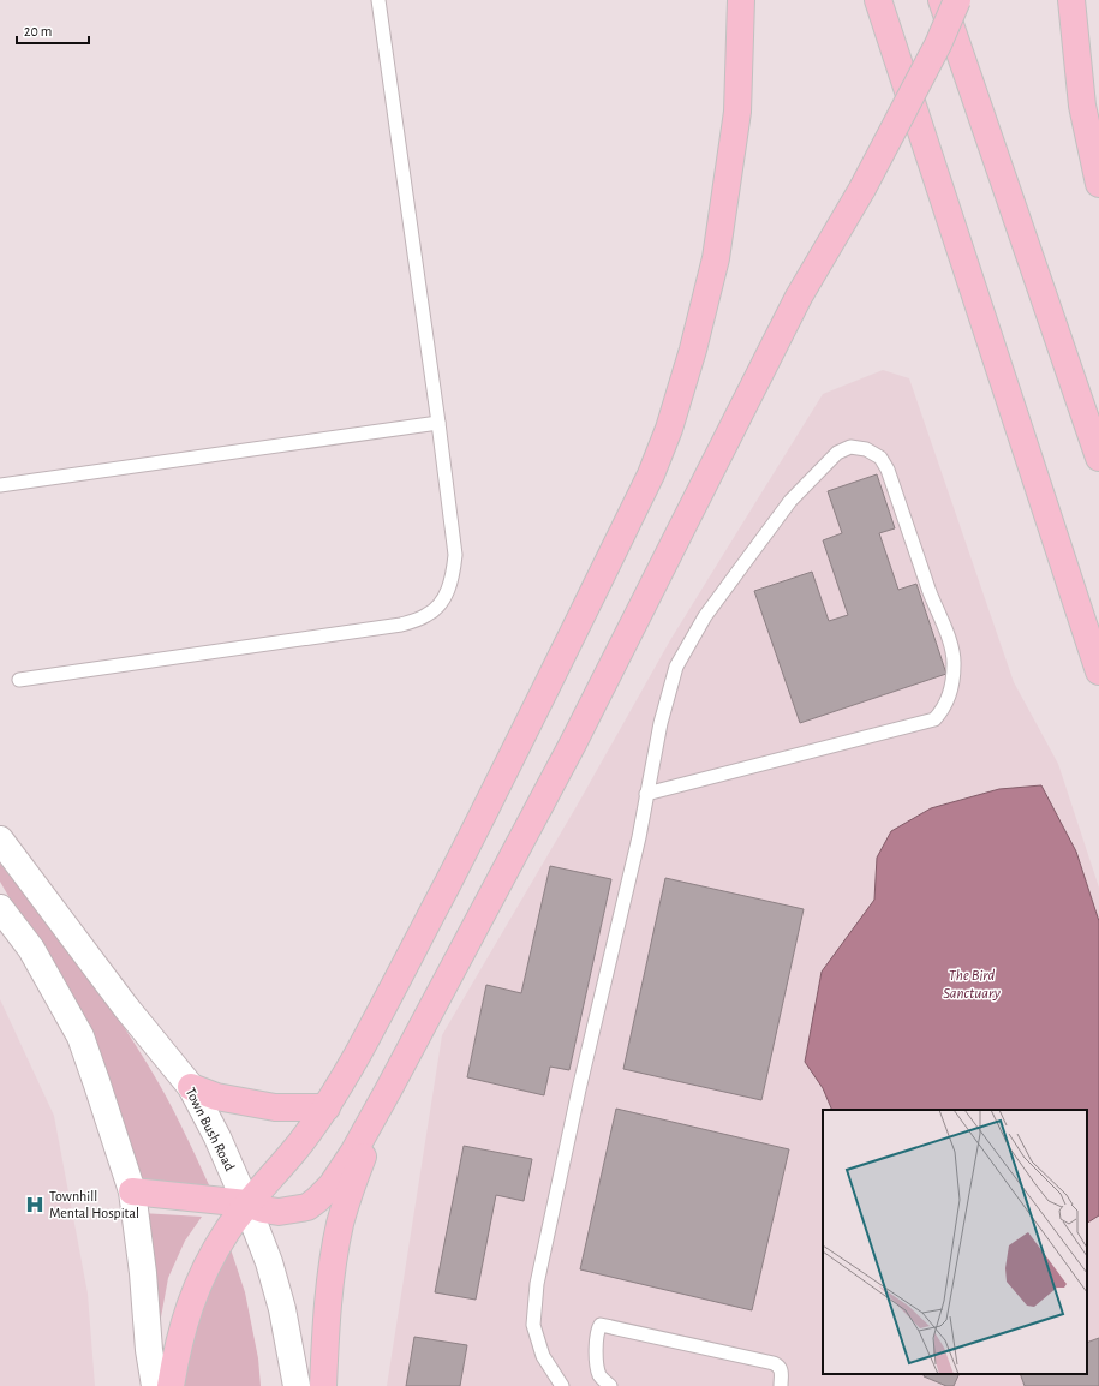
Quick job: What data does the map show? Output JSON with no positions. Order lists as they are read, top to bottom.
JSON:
{
  "streets": {
    "street": ["Town Bush Road"]
  },
  "water": ["The Bird Sanctuary"],
  "places": {
    "hospital": ["Townhill Mental Hospital"]
  },
  "scale_bar": "20 m"
}
